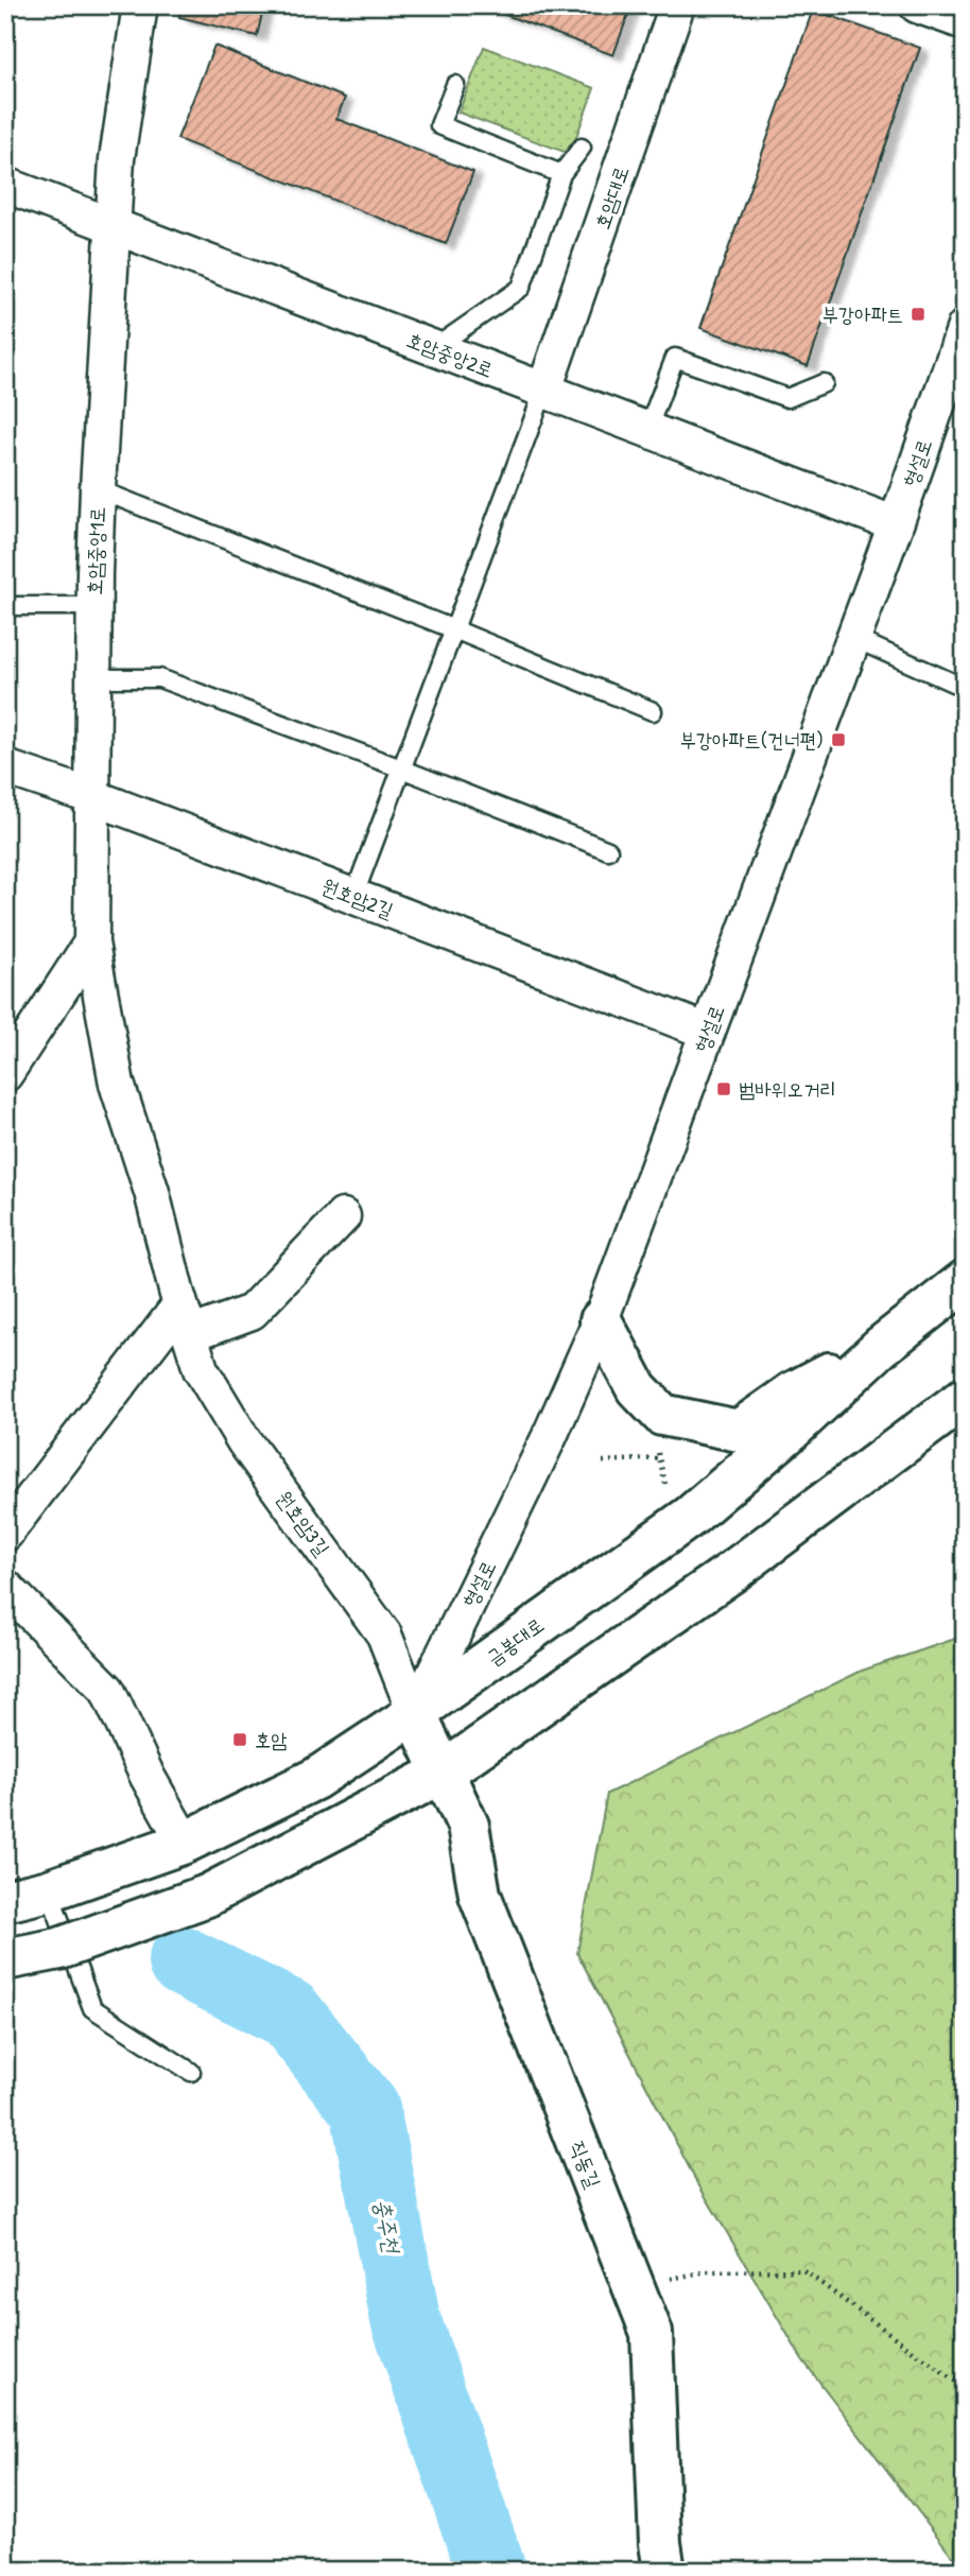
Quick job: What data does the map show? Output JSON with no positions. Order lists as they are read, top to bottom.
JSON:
{
  "streets": {
    "street": [
      "호암대로",
      "호암중앙2로",
      "형설로",
      "호암중앙1로",
      "원호암2길",
      "원호암3길",
      "금봉대로",
      "직동길"
    ]
  },
  "crossings": [
    ["호암대로", "호암중앙2로"],
    ["호암중앙2로", "형설로"],
    ["호암중앙2로", "호암중앙1로"],
    ["형설로", "원호암2길"],
    ["형설로", "원호암3길"],
    ["형설로", "금봉대로"],
    ["형설로", "직동길"],
    ["호암중앙1로", "원호암2길"],
    ["호암중앙1로", "원호암3길"],
    ["원호암3길", "금봉대로"],
    ["원호암3길", "직동길"],
    ["금봉대로", "직동길"]
  ],
  "water": ["충주천"],
  "places": {
    "transit": [
      "부강아파트",
      "부강아파트(건너편)",
      "범바위오거리",
      "호암"
    ]
  }
}
